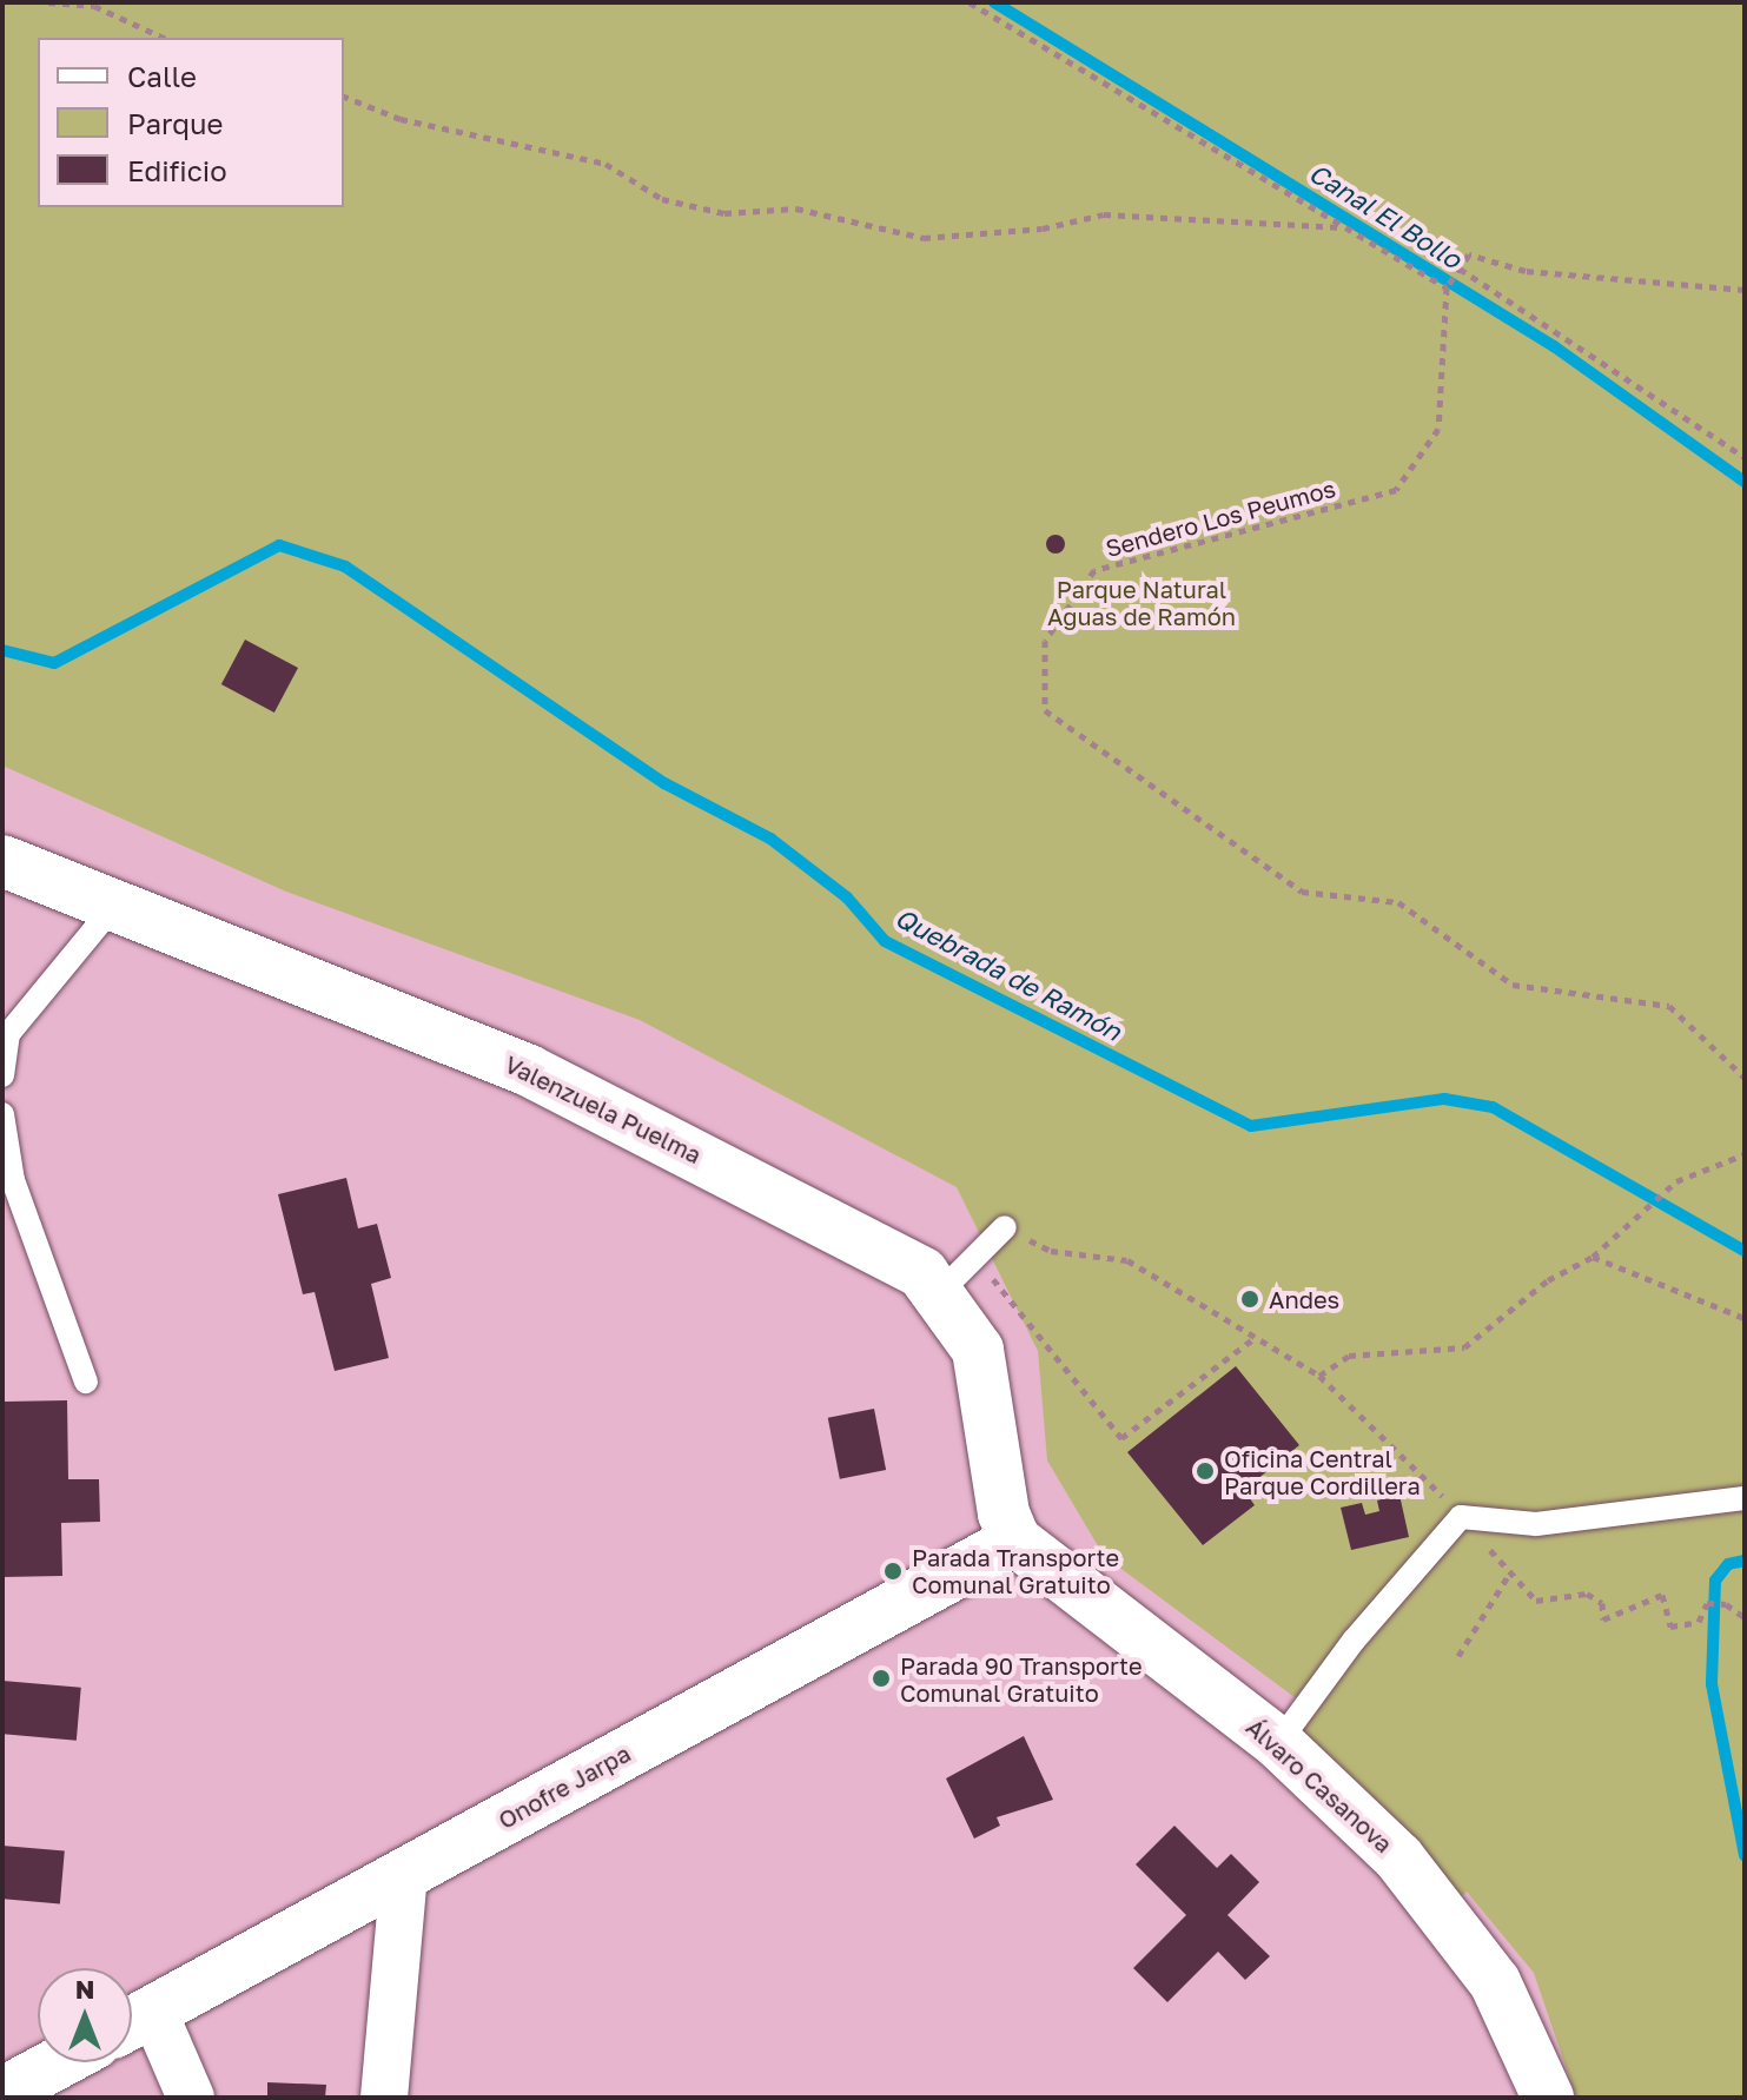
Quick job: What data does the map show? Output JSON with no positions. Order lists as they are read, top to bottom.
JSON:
{
  "streets": {
    "street": ["Valenzuela Puelma", "Álvaro Casanova", "Onofre Jarpa"],
    "path": ["Sendero Los Peumos"]
  },
  "crossings": [
    ["Valenzuela Puelma", "Álvaro Casanova"],
    ["Valenzuela Puelma", "Onofre Jarpa"],
    ["Álvaro Casanova", "Onofre Jarpa"]
  ],
  "water": ["Canal El Bollo", "Quebrada de Ramón"],
  "parks": ["Parque Natural Aguas de Ramón"],
  "places": [
    "Andes",
    "Oficina Central Parque Cordillera",
    "Parada Transporte Comunal Gratuito",
    "Parada 90 Transporte Comunal Gratuito"
  ],
  "legend": ["Calle", "Parque", "Edificio"],
  "north": "top"
}
